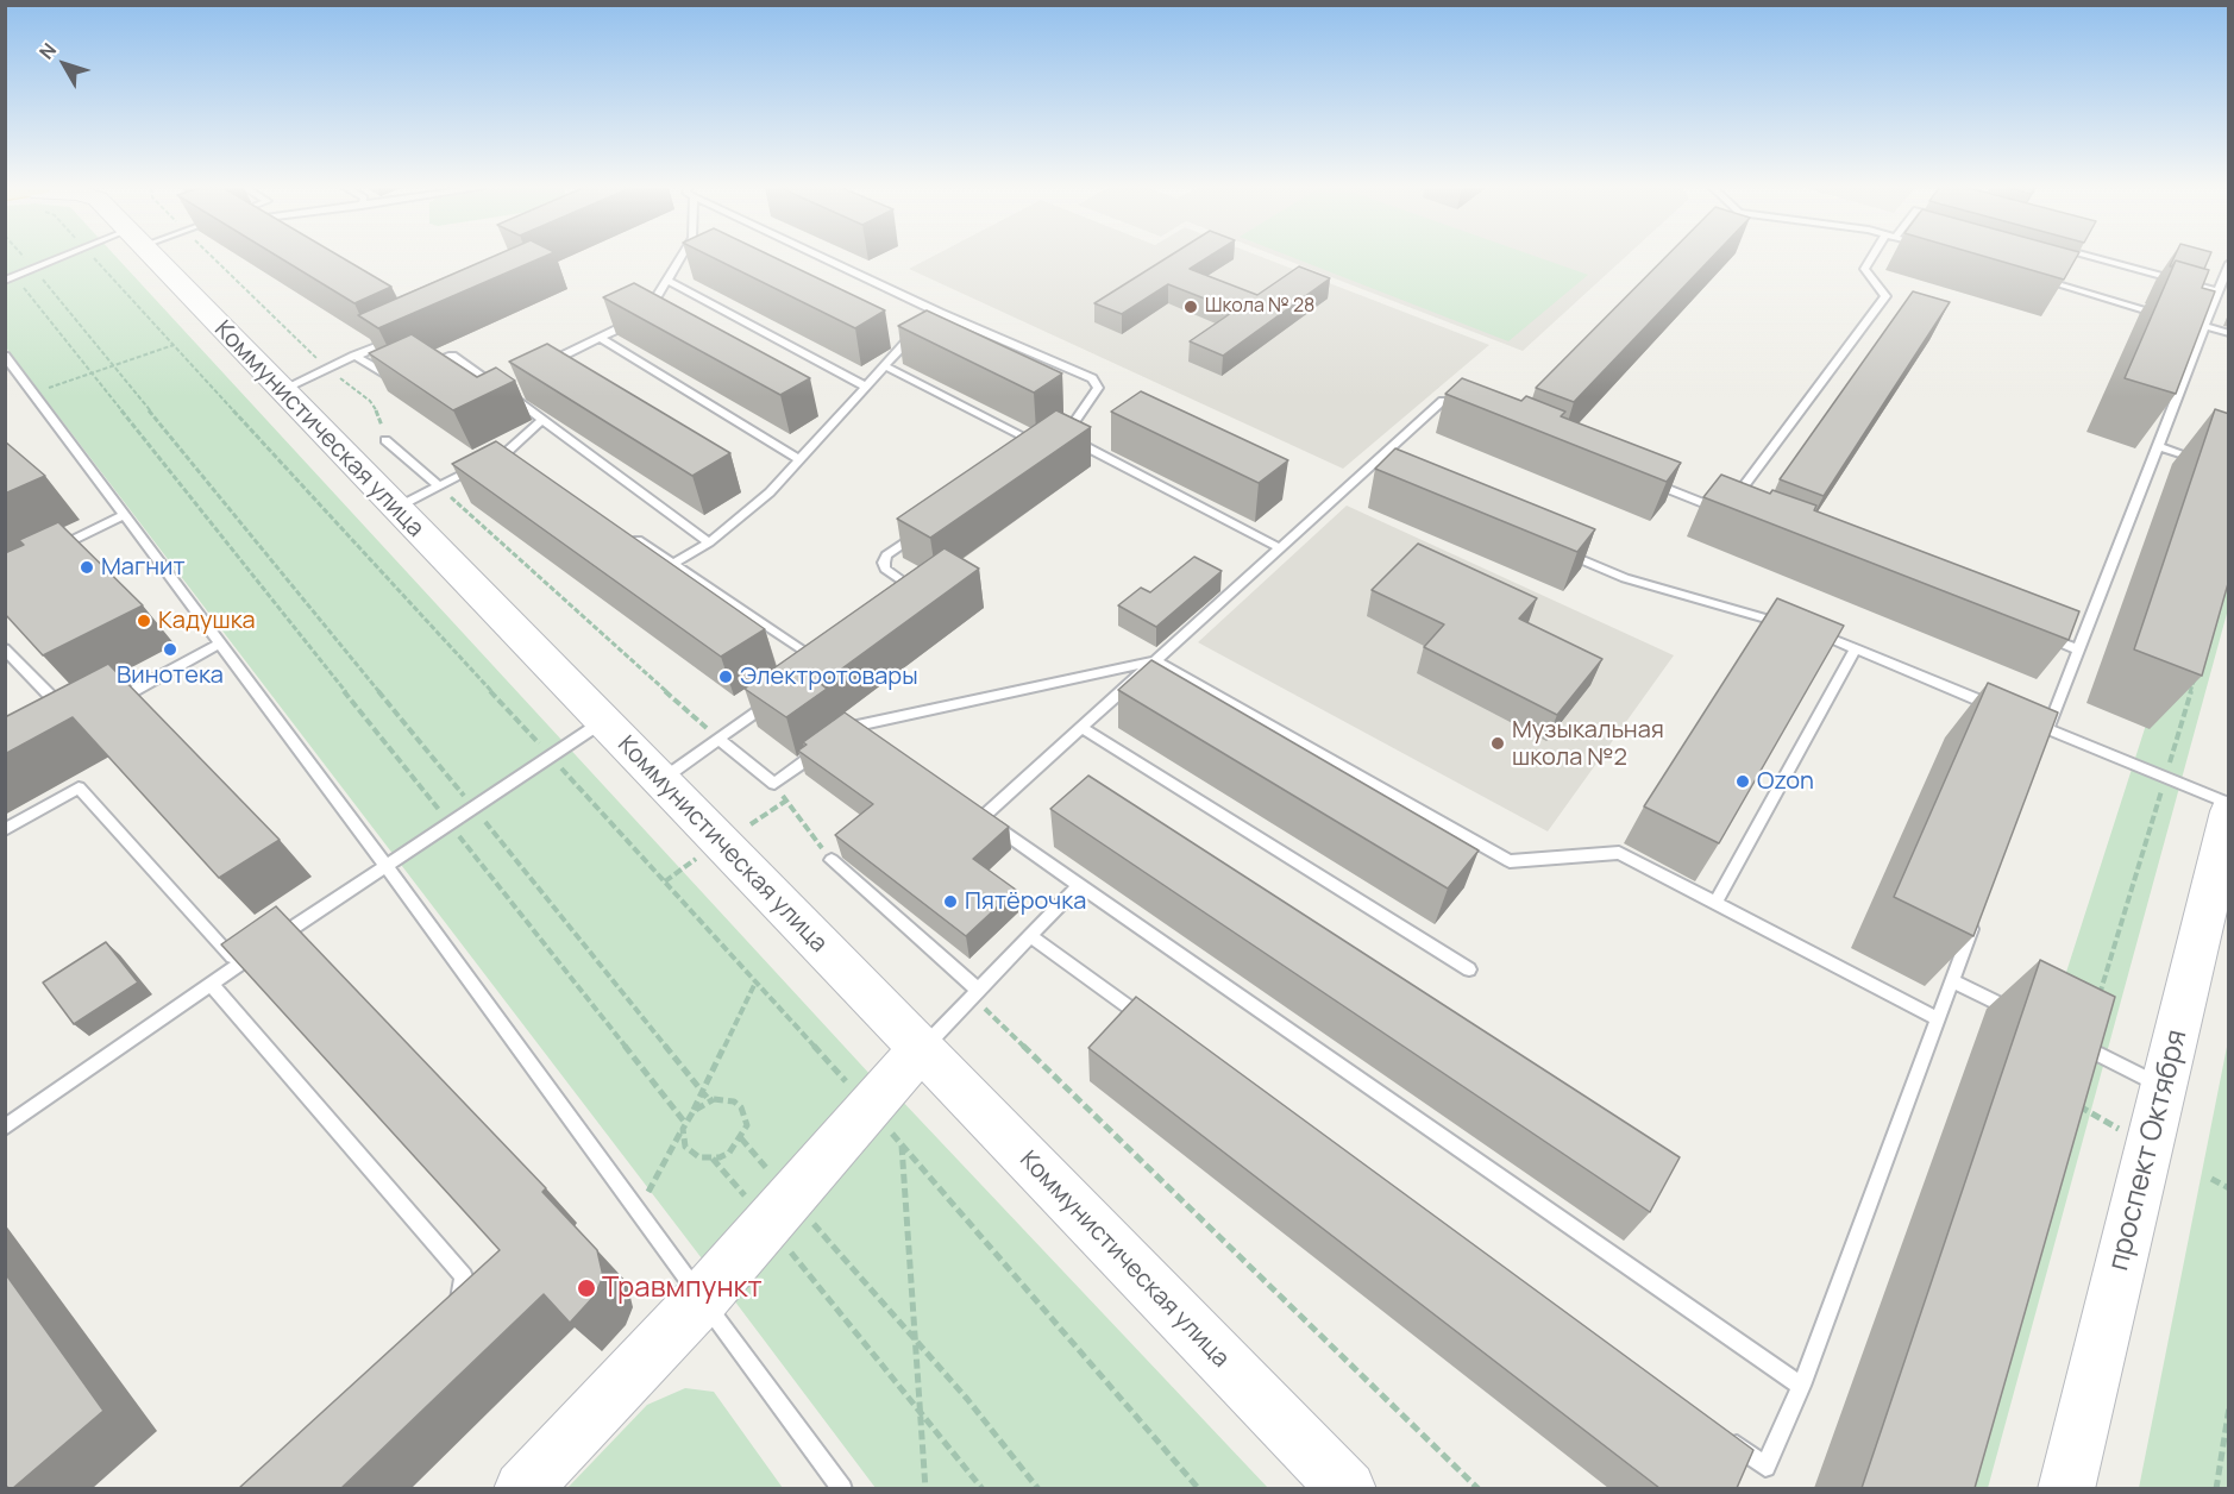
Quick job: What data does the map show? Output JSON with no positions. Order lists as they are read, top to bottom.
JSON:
{
  "streets": {
    "main road": ["Коммунистическая улица", "проспект Октября"]
  },
  "places": [
    "Школа № 28",
    "Магнит",
    "Кадушка",
    "Винотека",
    "Электротовары",
    "Музыкальная школа №2",
    "Ozon",
    "Пятёрочка",
    "Травмпункт"
  ],
  "north": "top left"
}
